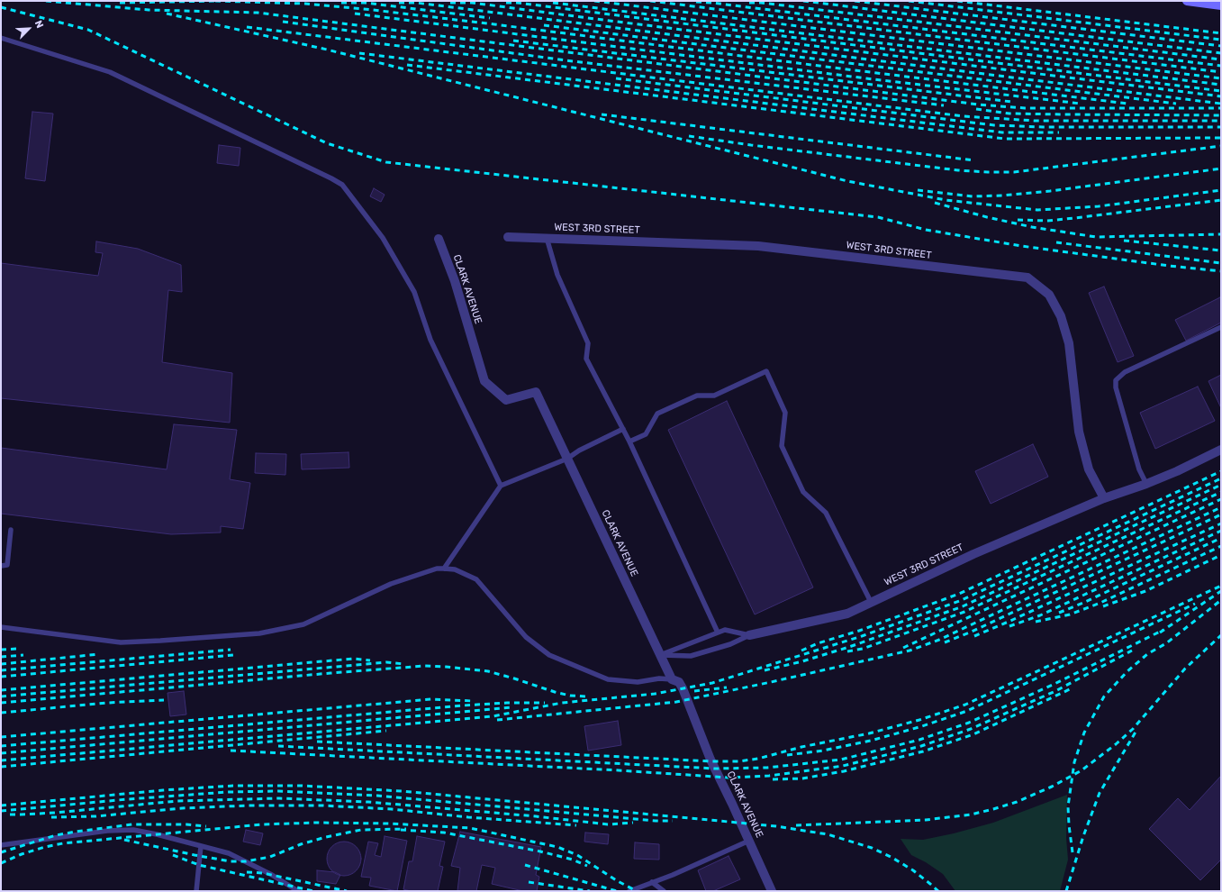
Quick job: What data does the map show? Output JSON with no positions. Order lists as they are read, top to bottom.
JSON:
{
  "streets": {
    "street": ["WEST 3RD STREET", "CLARK AVENUE"]
  },
  "crossings": [
    ["WEST 3RD STREET", "CLARK AVENUE"]
  ],
  "north": "top right"
}
